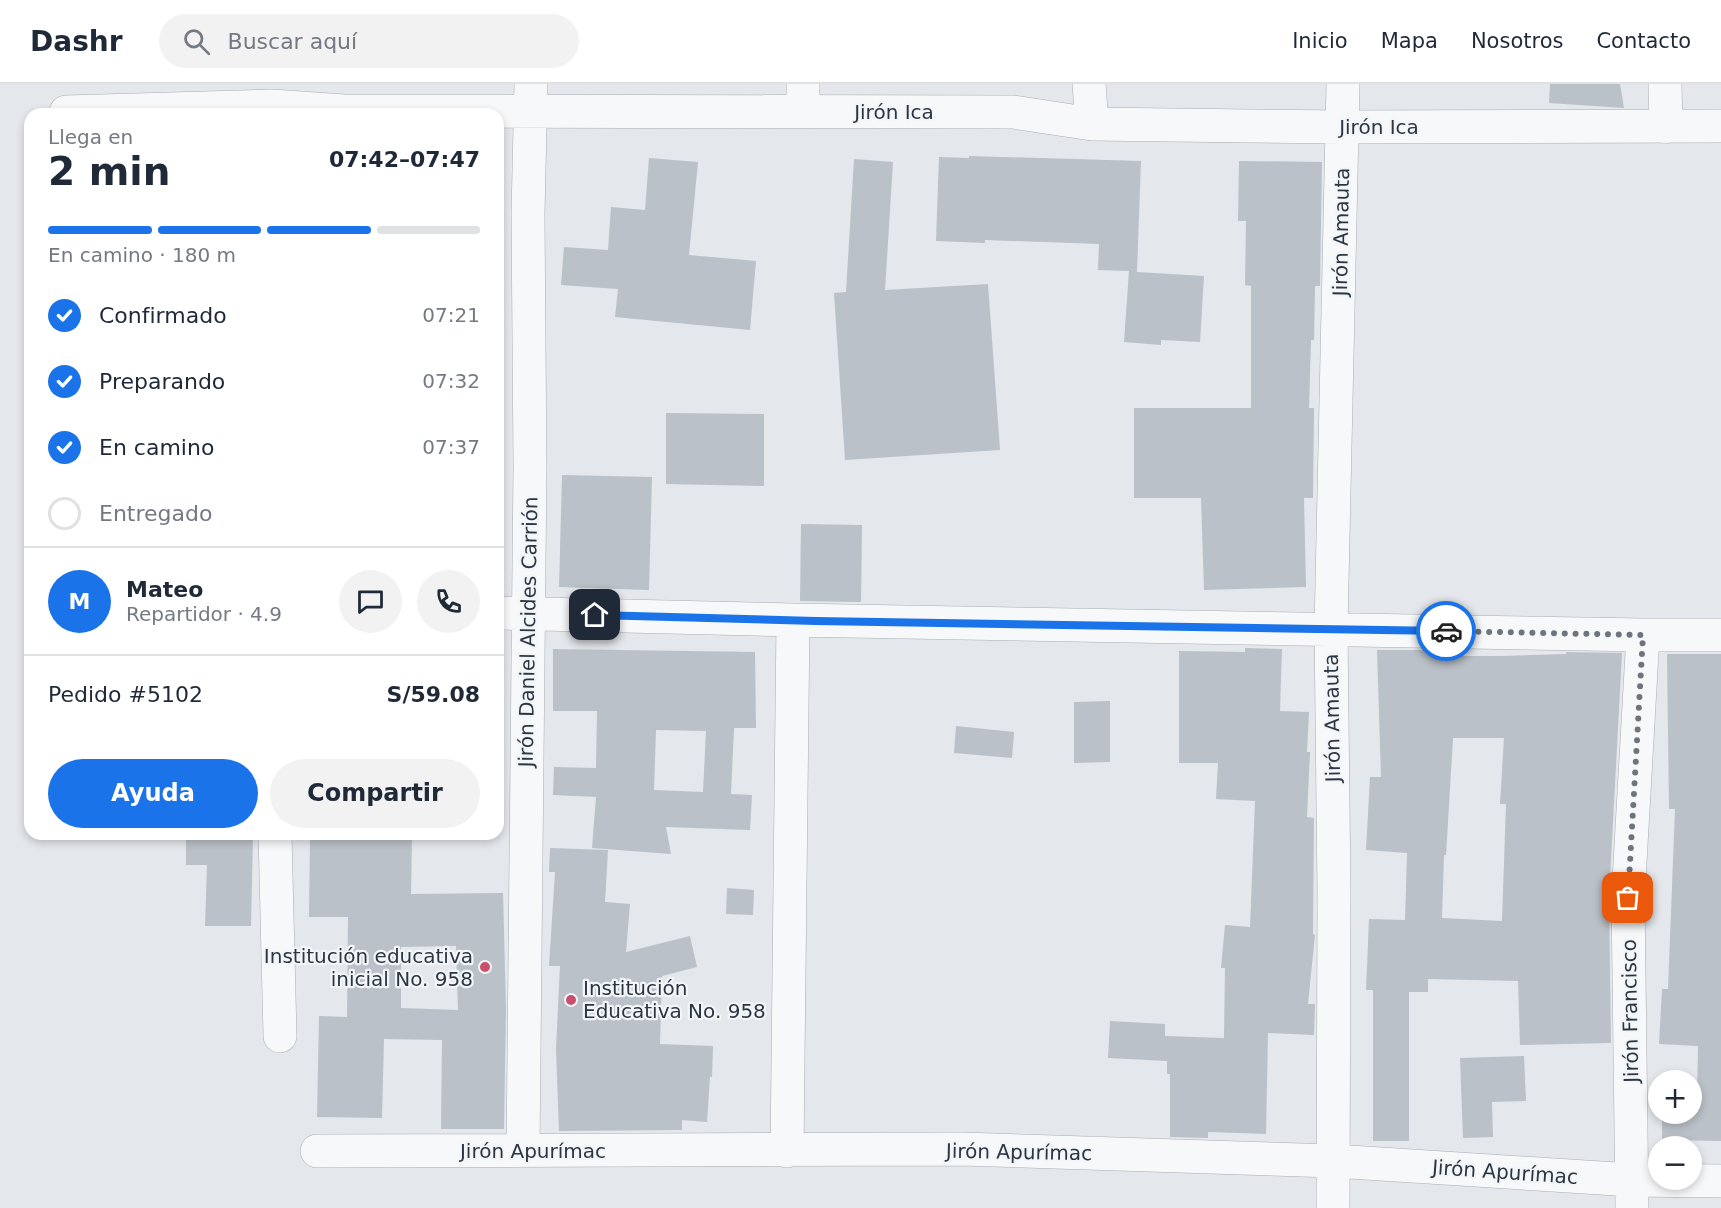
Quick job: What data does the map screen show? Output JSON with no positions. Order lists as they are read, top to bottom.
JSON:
{
  "streets": {
    "street": [
      "Jirón Ica",
      "Jirón Amauta",
      "Jirón Daniel Alcides Carrión",
      "Jirón Francisco",
      "Jirón Apurímac"
    ]
  },
  "crossings": [
    ["Jirón Ica", "Jirón Amauta"],
    ["Jirón Ica", "Jirón Daniel Alcides Carrión"],
    ["Jirón Amauta", "Jirón Apurímac"],
    ["Jirón Daniel Alcides Carrión", "Jirón Apurímac"],
    ["Jirón Francisco", "Jirón Apurímac"]
  ],
  "places": ["Institución educativa inicial No. 958", "Institución Educativa No. 958"],
  "page": {
    "header": "Dashr",
    "search": "Buscar aquí",
    "nav": [
      "Inicio",
      "Mapa",
      "Nosotros",
      "Contacto"
    ],
    "heading": ["2 min", "Llega en", "07:42–07:47"],
    "panel": [
      "Mateo",
      "Repartidor · 4.9",
      "Pedido #5102",
      "S/59.08"
    ],
    "bar": "En camino · 180 m",
    "list": [
      ["Confirmado", "07:21"],
      ["Preparando", "07:32"],
      ["En camino", "07:37"],
      "Entregado"
    ],
    "round": "M",
    "buttons": ["Ayuda", "Compartir"],
    "map_buttons": ["+", "−"]
  }
}
